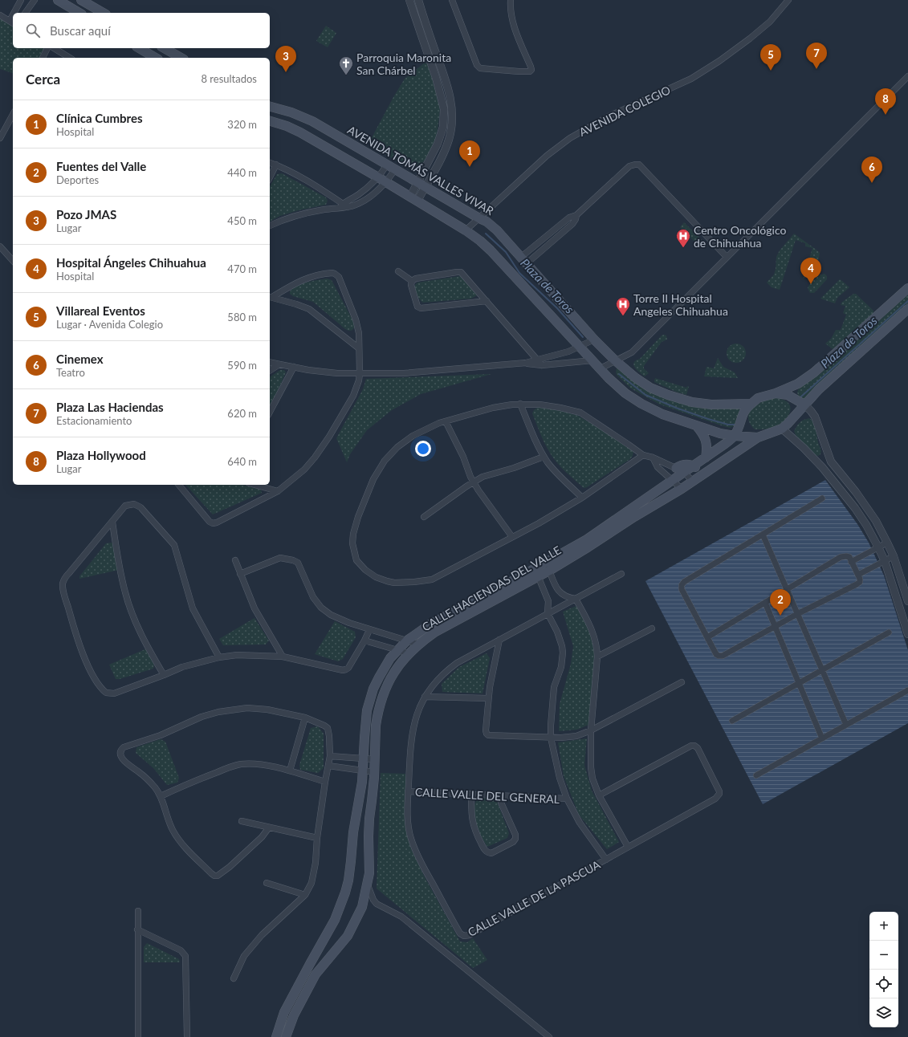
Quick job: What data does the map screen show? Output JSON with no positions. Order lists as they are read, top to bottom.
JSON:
{
  "streets": {
    "main road": ["AVENIDA TOMÁS VALLES VIVAR", "CALLE HACIENDAS DEL VALLE"],
    "street": ["AVENIDA COLEGIO", "CALLE VALLE DEL GENERAL", "CALLE VALLE DE LA PASCUA"]
  },
  "crossings": [
    ["AVENIDA COLEGIO", "AVENIDA TOMÁS VALLES VIVAR"],
    ["CALLE VALLE DEL GENERAL", "CALLE VALLE DE LA PASCUA"]
  ],
  "water": ["Plaza de Toros"],
  "places": {
    "church": ["Parroquia Maronita San Chárbel"],
    "hospital": ["Centro Oncológico de Chihuahua", "Torre II Hospital Angeles Chihuahua"]
  },
  "page": {
    "search": "Buscar aquí",
    "pins": [
      "7",
      "5",
      "3",
      "8",
      "1",
      "6",
      "4",
      "2"
    ],
    "heading": ["Cerca", "8 resultados"],
    "list": [
      {
        "mark": "1",
        "name": "Clínica Cumbres",
        "note": "Hospital",
        "value": "320 m"
      },
      {
        "mark": "2",
        "name": "Fuentes del Valle",
        "note": "Deportes",
        "value": "440 m"
      },
      {
        "mark": "3",
        "name": "Pozo JMAS",
        "note": "Lugar",
        "value": "450 m"
      },
      {
        "mark": "4",
        "name": "Hospital Ángeles Chihuahua",
        "note": "Hospital",
        "value": "470 m"
      },
      {
        "mark": "5",
        "name": "Villareal Eventos",
        "note": "Lugar · Avenida Colegio",
        "value": "580 m"
      },
      {
        "mark": "6",
        "name": "Cinemex",
        "note": "Teatro",
        "value": "590 m"
      },
      {
        "mark": "7",
        "name": "Plaza Las Haciendas",
        "note": "Estacionamiento",
        "value": "620 m"
      },
      {
        "mark": "8",
        "name": "Plaza Hollywood",
        "note": "Lugar",
        "value": "640 m"
      }
    ],
    "map_buttons": ["+", "−"]
  }
}
